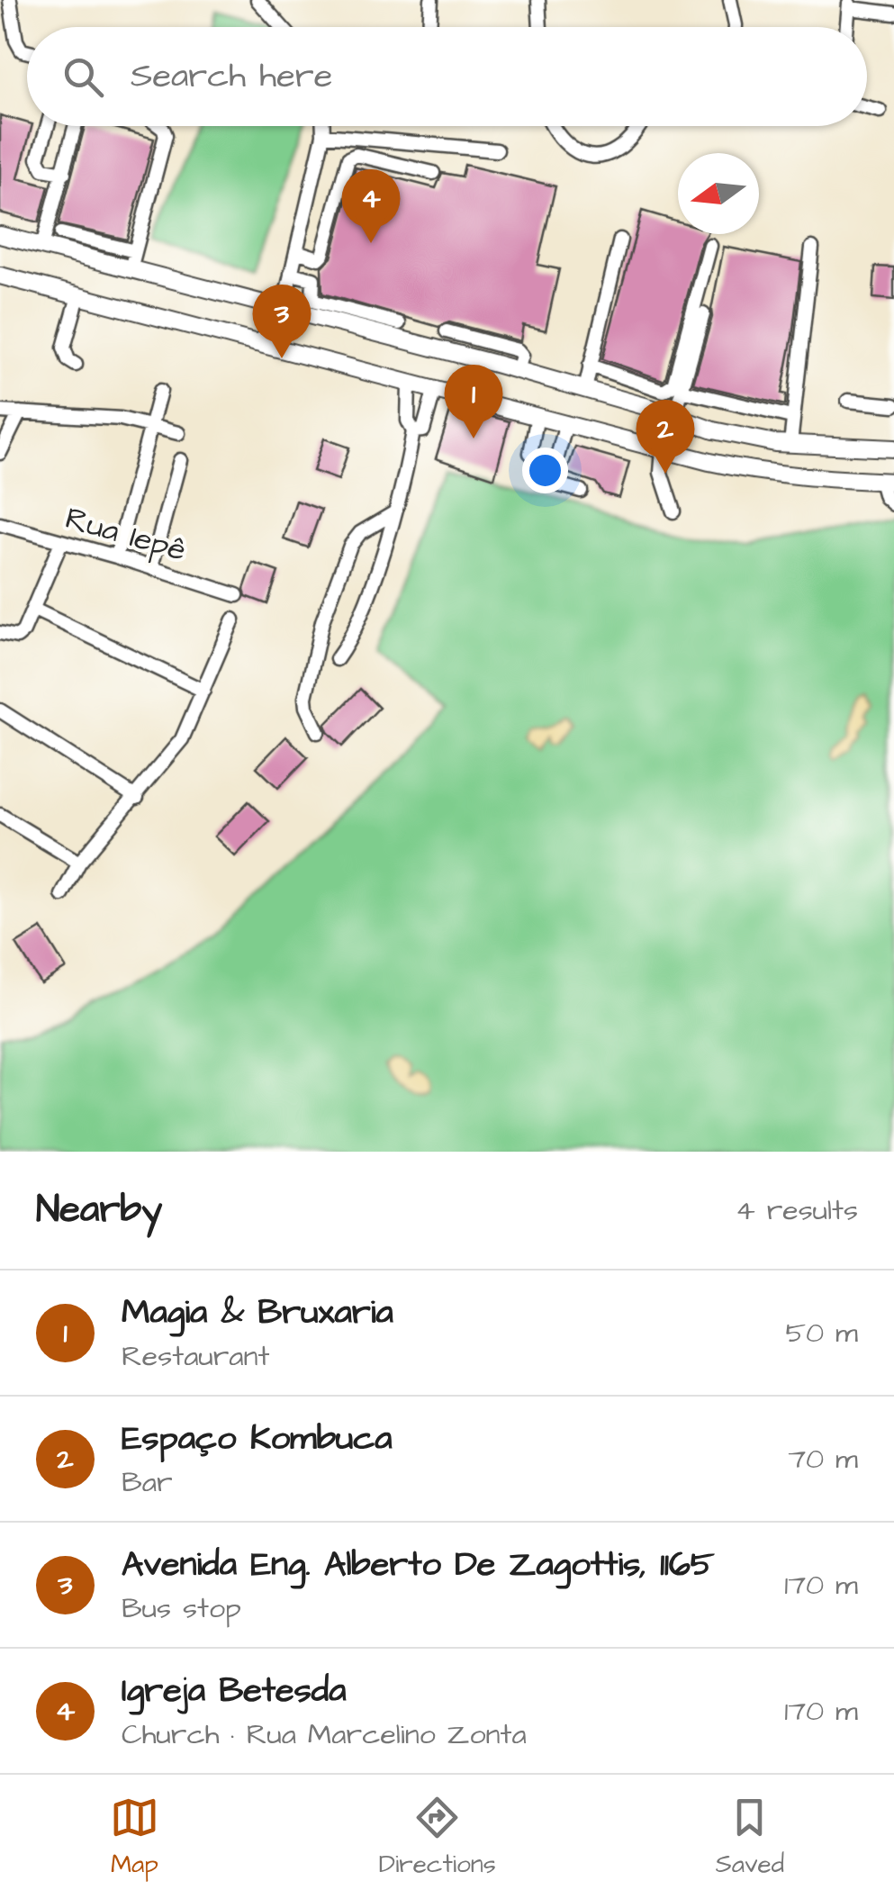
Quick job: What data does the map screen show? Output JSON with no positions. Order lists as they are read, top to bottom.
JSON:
{
  "streets": {
    "street": ["Rua Iepê"]
  },
  "north": "left",
  "page": {
    "search": "Search here",
    "pins": [
      "4",
      "3",
      "1",
      "2"
    ],
    "heading": ["Nearby", "4 results"],
    "list": [
      {
        "mark": "1",
        "name": "Magia & Bruxaria",
        "note": "Restaurant",
        "value": "50 m"
      },
      {
        "mark": "2",
        "name": "Espaço Kombuca",
        "note": "Bar",
        "value": "70 m"
      },
      {
        "mark": "3",
        "name": "Avenida Eng. Alberto De Zagottis, 1165",
        "note": "Bus stop",
        "value": "170 m"
      },
      {
        "mark": "4",
        "name": "Igreja Betesda",
        "note": "Church · Rua Marcelino Zonta",
        "value": "170 m"
      }
    ],
    "nav": ["Map", "Directions", "Saved"]
  }
}
